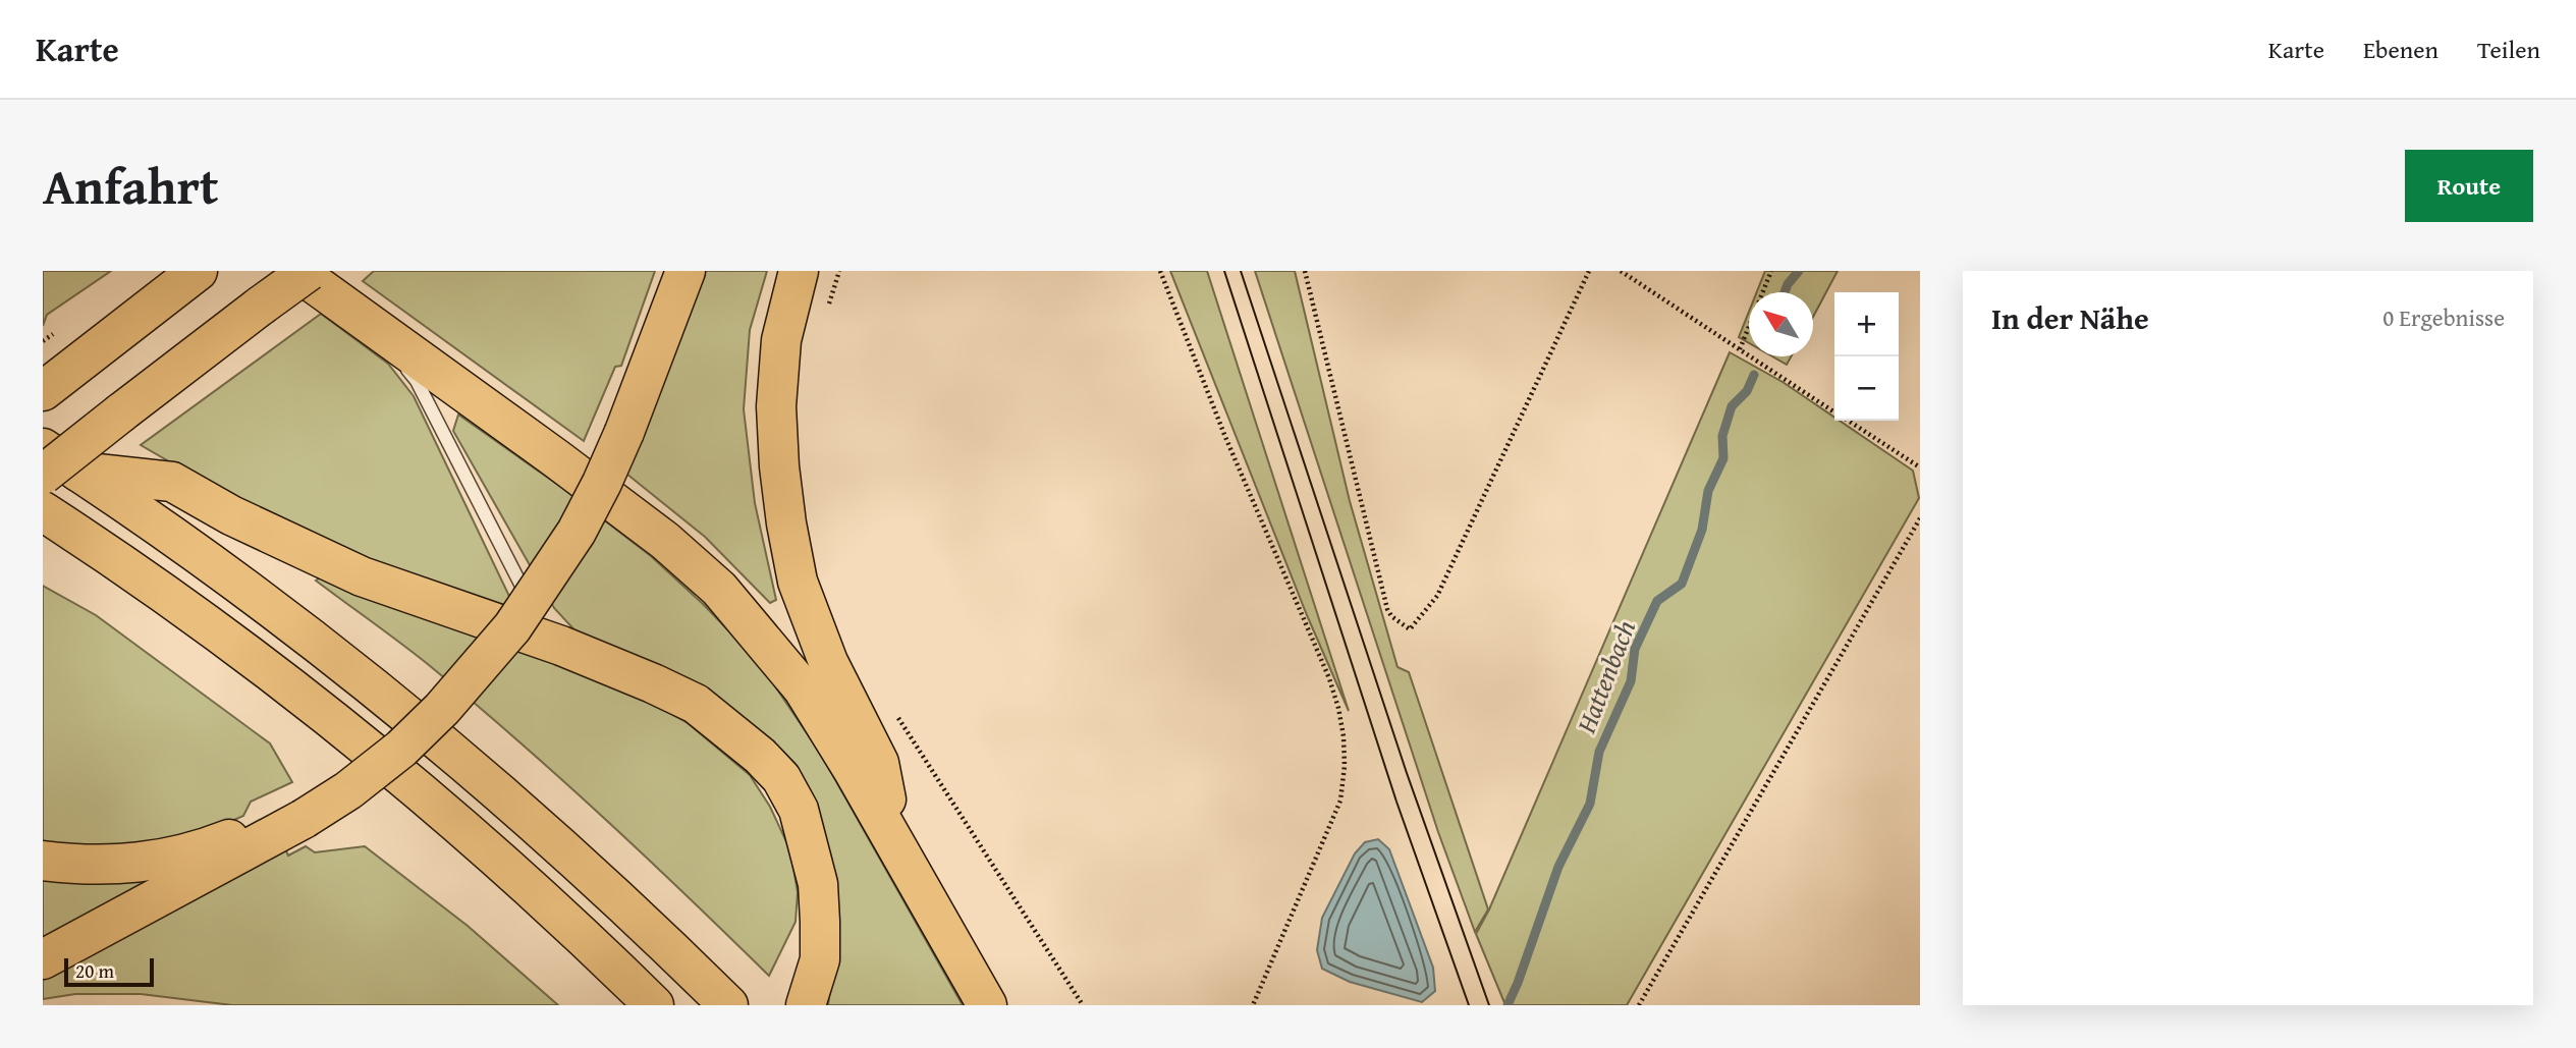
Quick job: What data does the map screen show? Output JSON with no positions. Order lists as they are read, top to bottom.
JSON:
{
  "water": ["Hattenbach"],
  "scale_bar": "20 m",
  "north": "top left",
  "page": {
    "header": "Karte",
    "nav": ["Karte", "Ebenen", "Teilen"],
    "title": "Anfahrt",
    "buttons": "Route",
    "heading": ["In der Nähe", "0 Ergebnisse"],
    "map_buttons": ["+", "−"],
    "scale": "20 m"
  }
}
